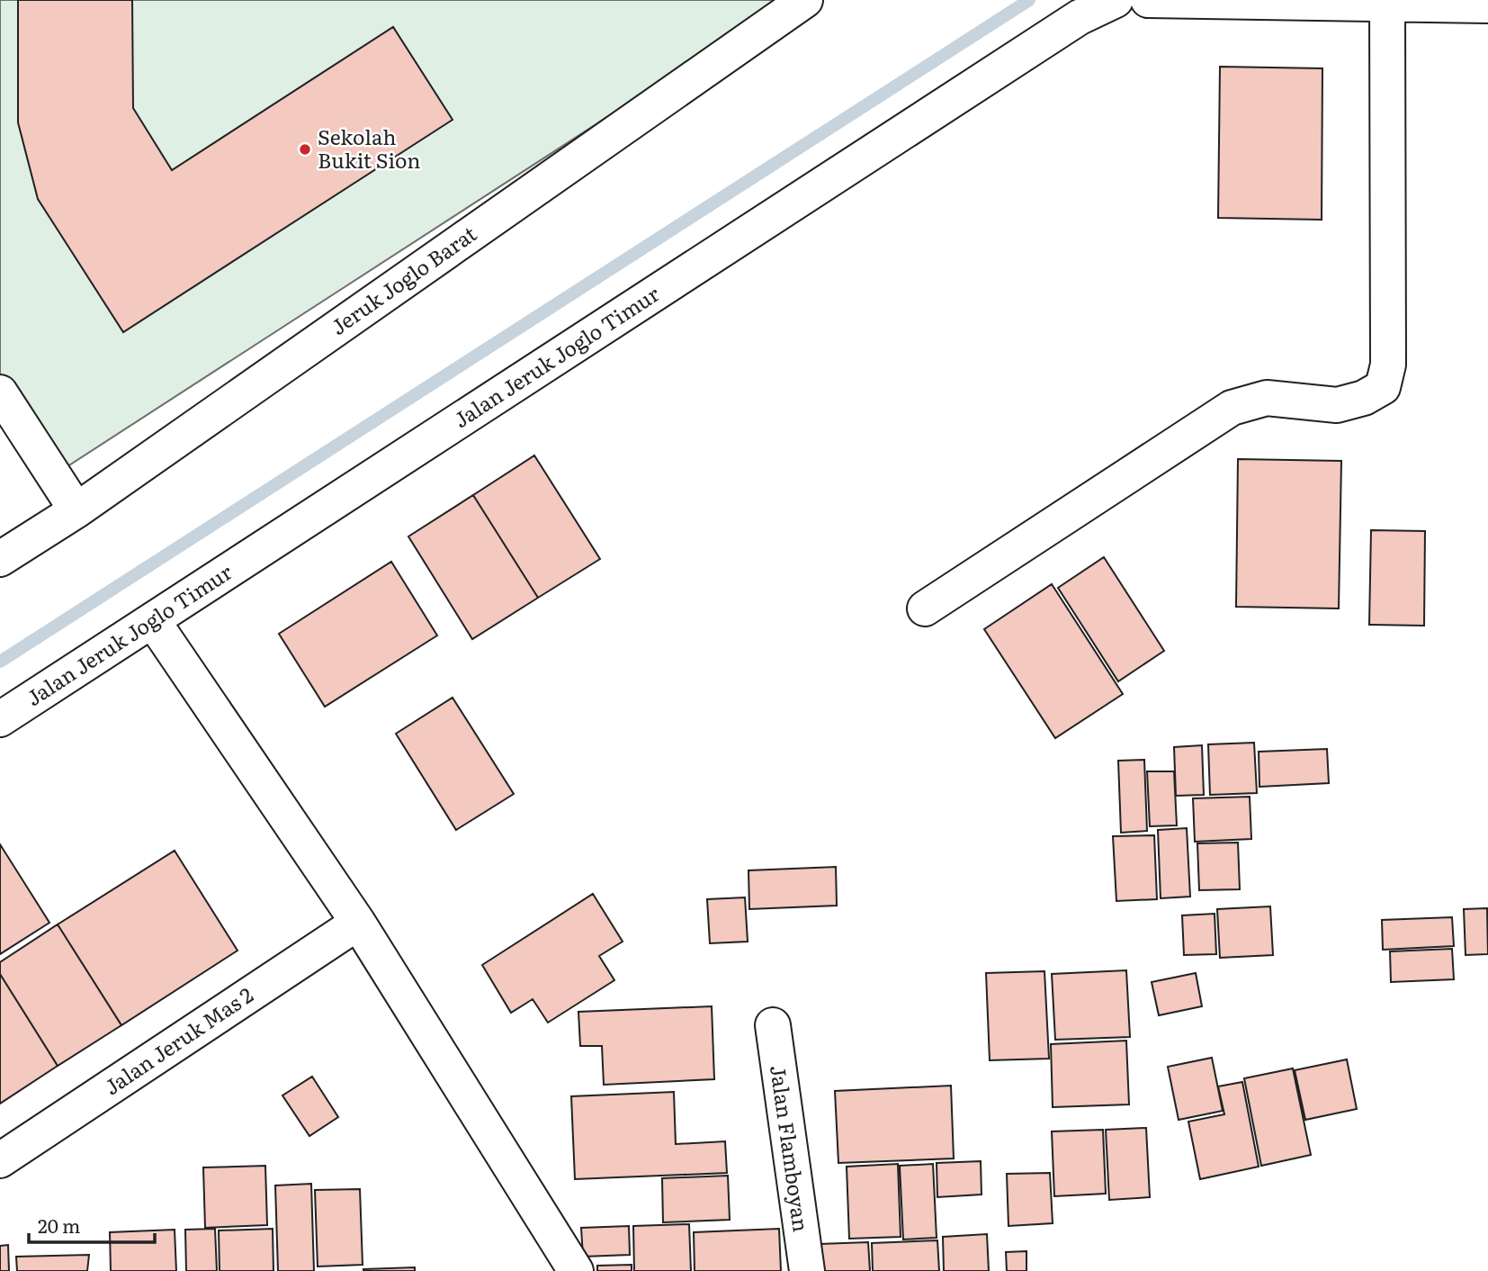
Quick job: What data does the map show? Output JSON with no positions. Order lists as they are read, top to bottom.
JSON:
{
  "streets": {
    "street": [
      "Jeruk Joglo Barat",
      "Jalan Jeruk Joglo Timur",
      "Jalan Jeruk Mas 2",
      "Jalan Flamboyan"
    ]
  },
  "places": ["Sekolah Bukit Sion"],
  "scale_bar": "20 m"
}
